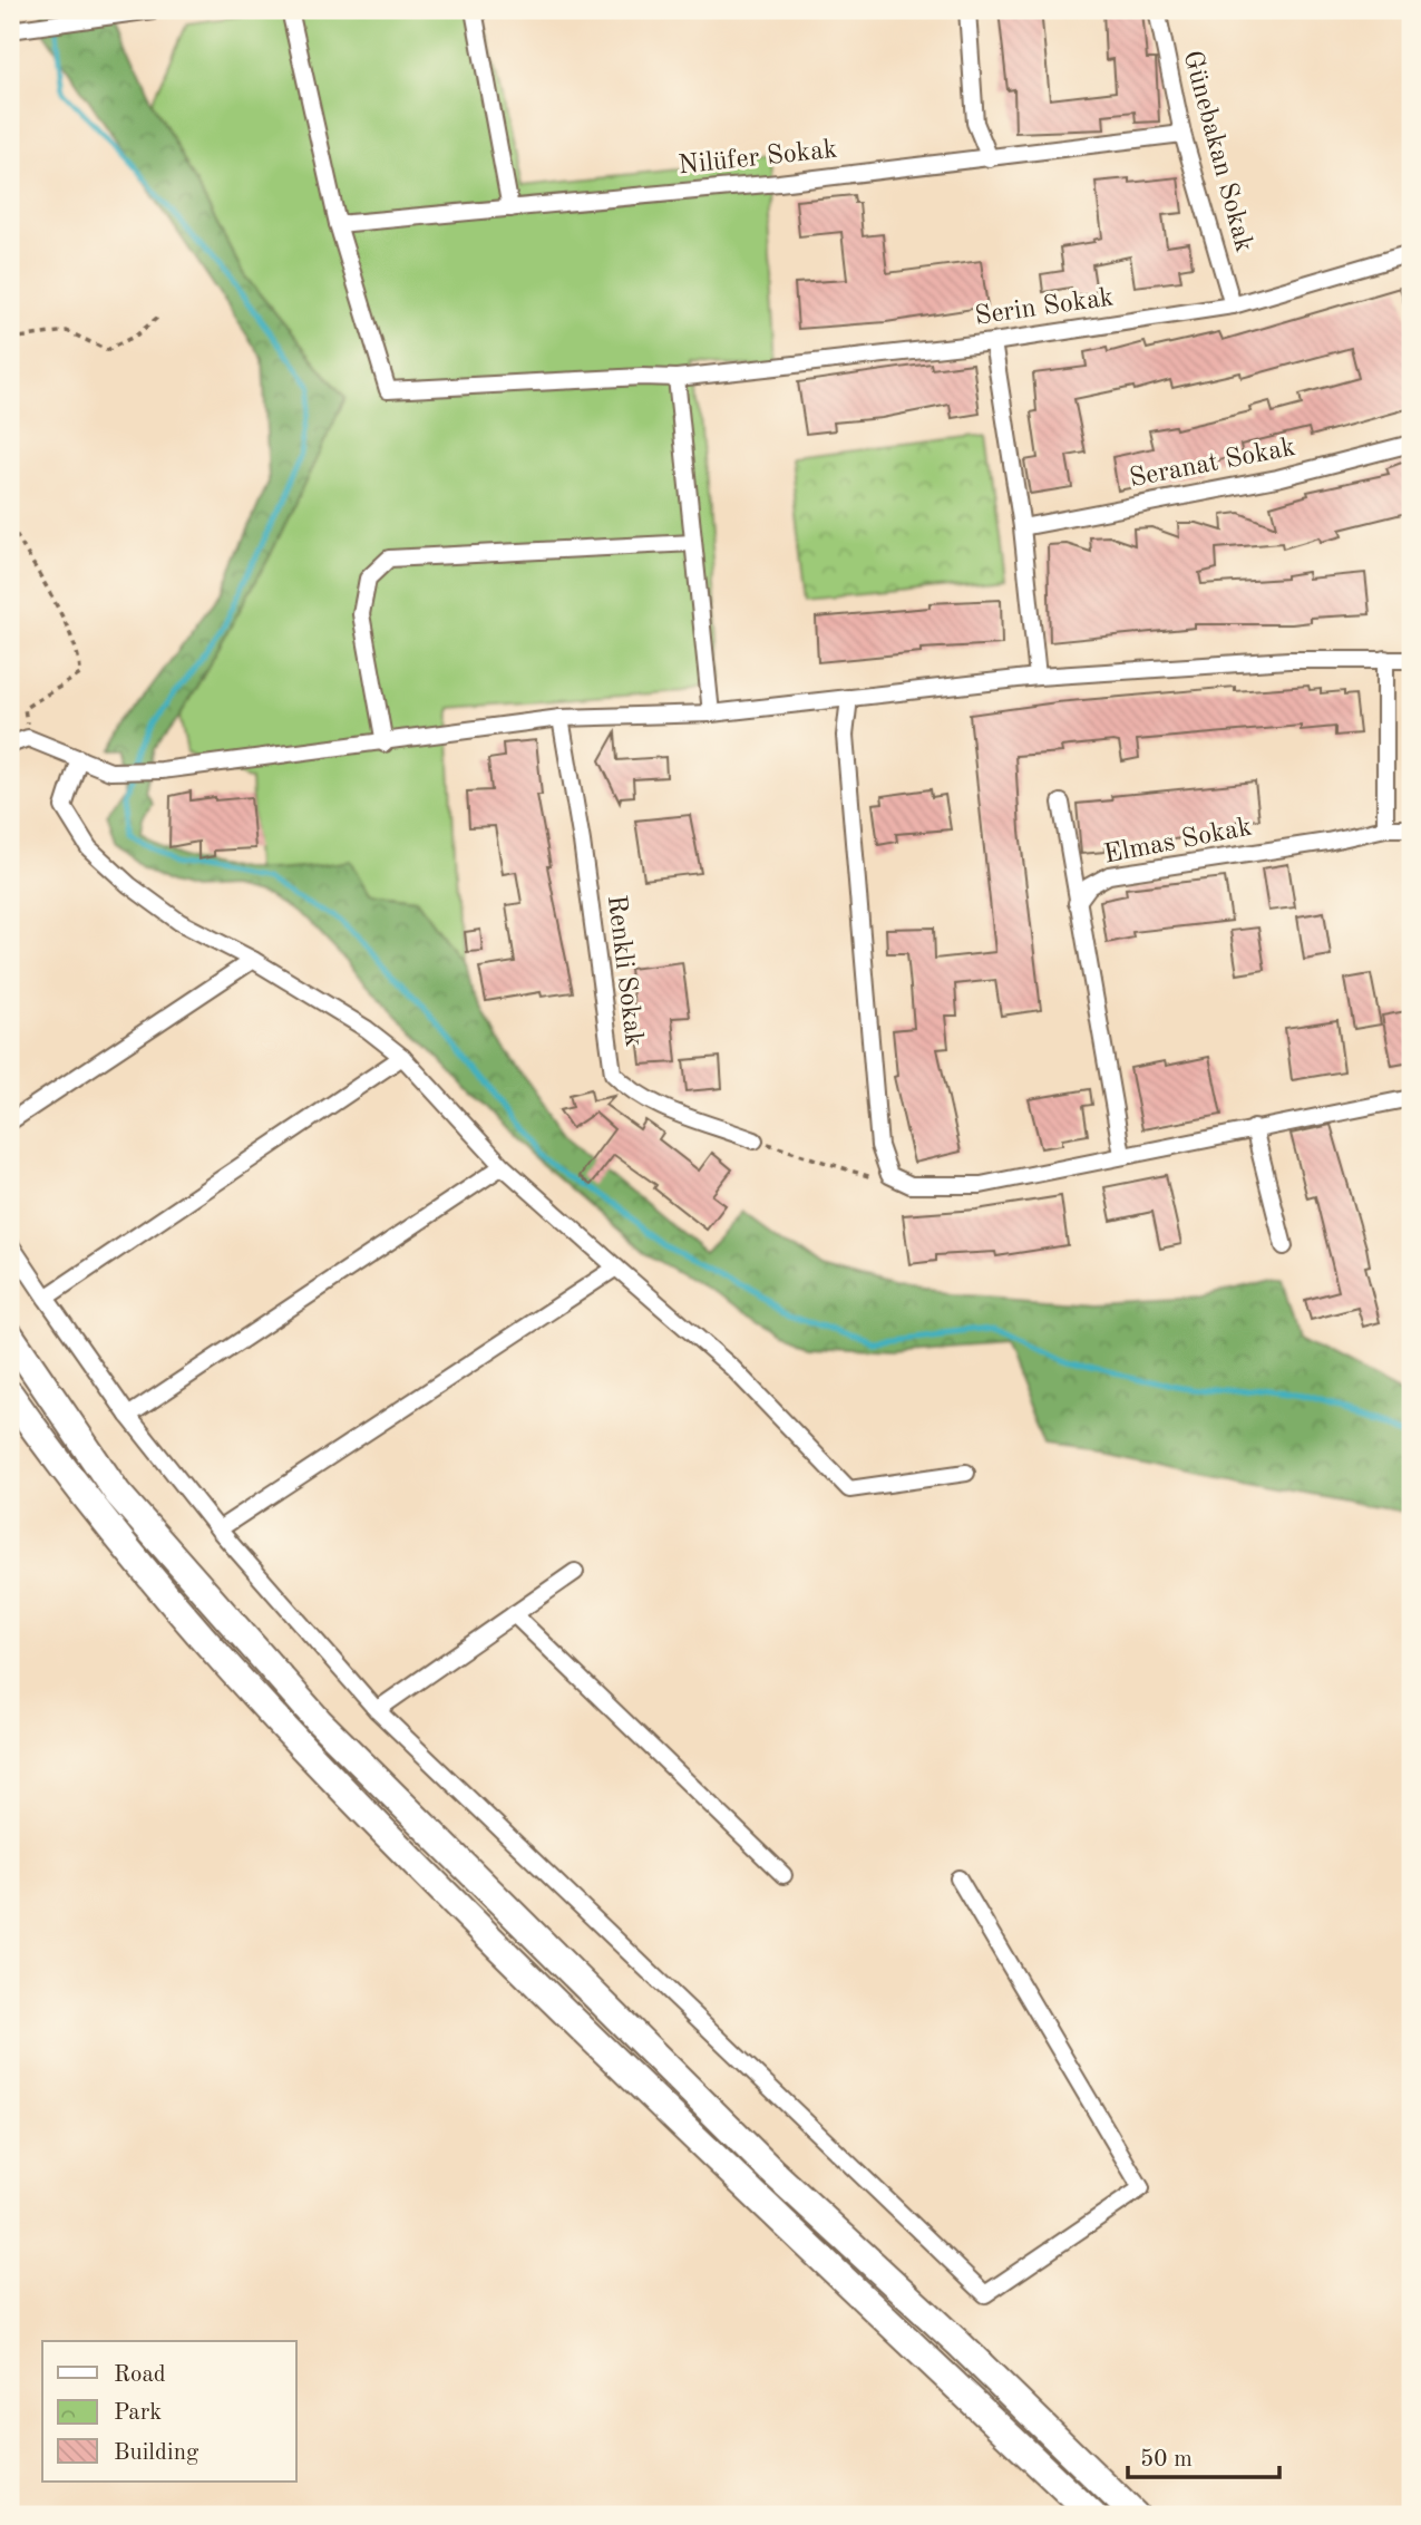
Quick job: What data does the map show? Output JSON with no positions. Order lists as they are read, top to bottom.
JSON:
{
  "streets": {
    "street": [
      "Günebakan Sokak",
      "Nilüfer Sokak",
      "Serin Sokak",
      "Seranat Sokak",
      "Elmas Sokak",
      "Renkli Sokak"
    ]
  },
  "crossings": [
    ["Günebakan Sokak", "Nilüfer Sokak"],
    ["Günebakan Sokak", "Serin Sokak"],
    ["Nilüfer Sokak", "Serin Sokak"]
  ],
  "legend": ["Road", "Park", "Building"],
  "scale_bar": "50 m"
}
